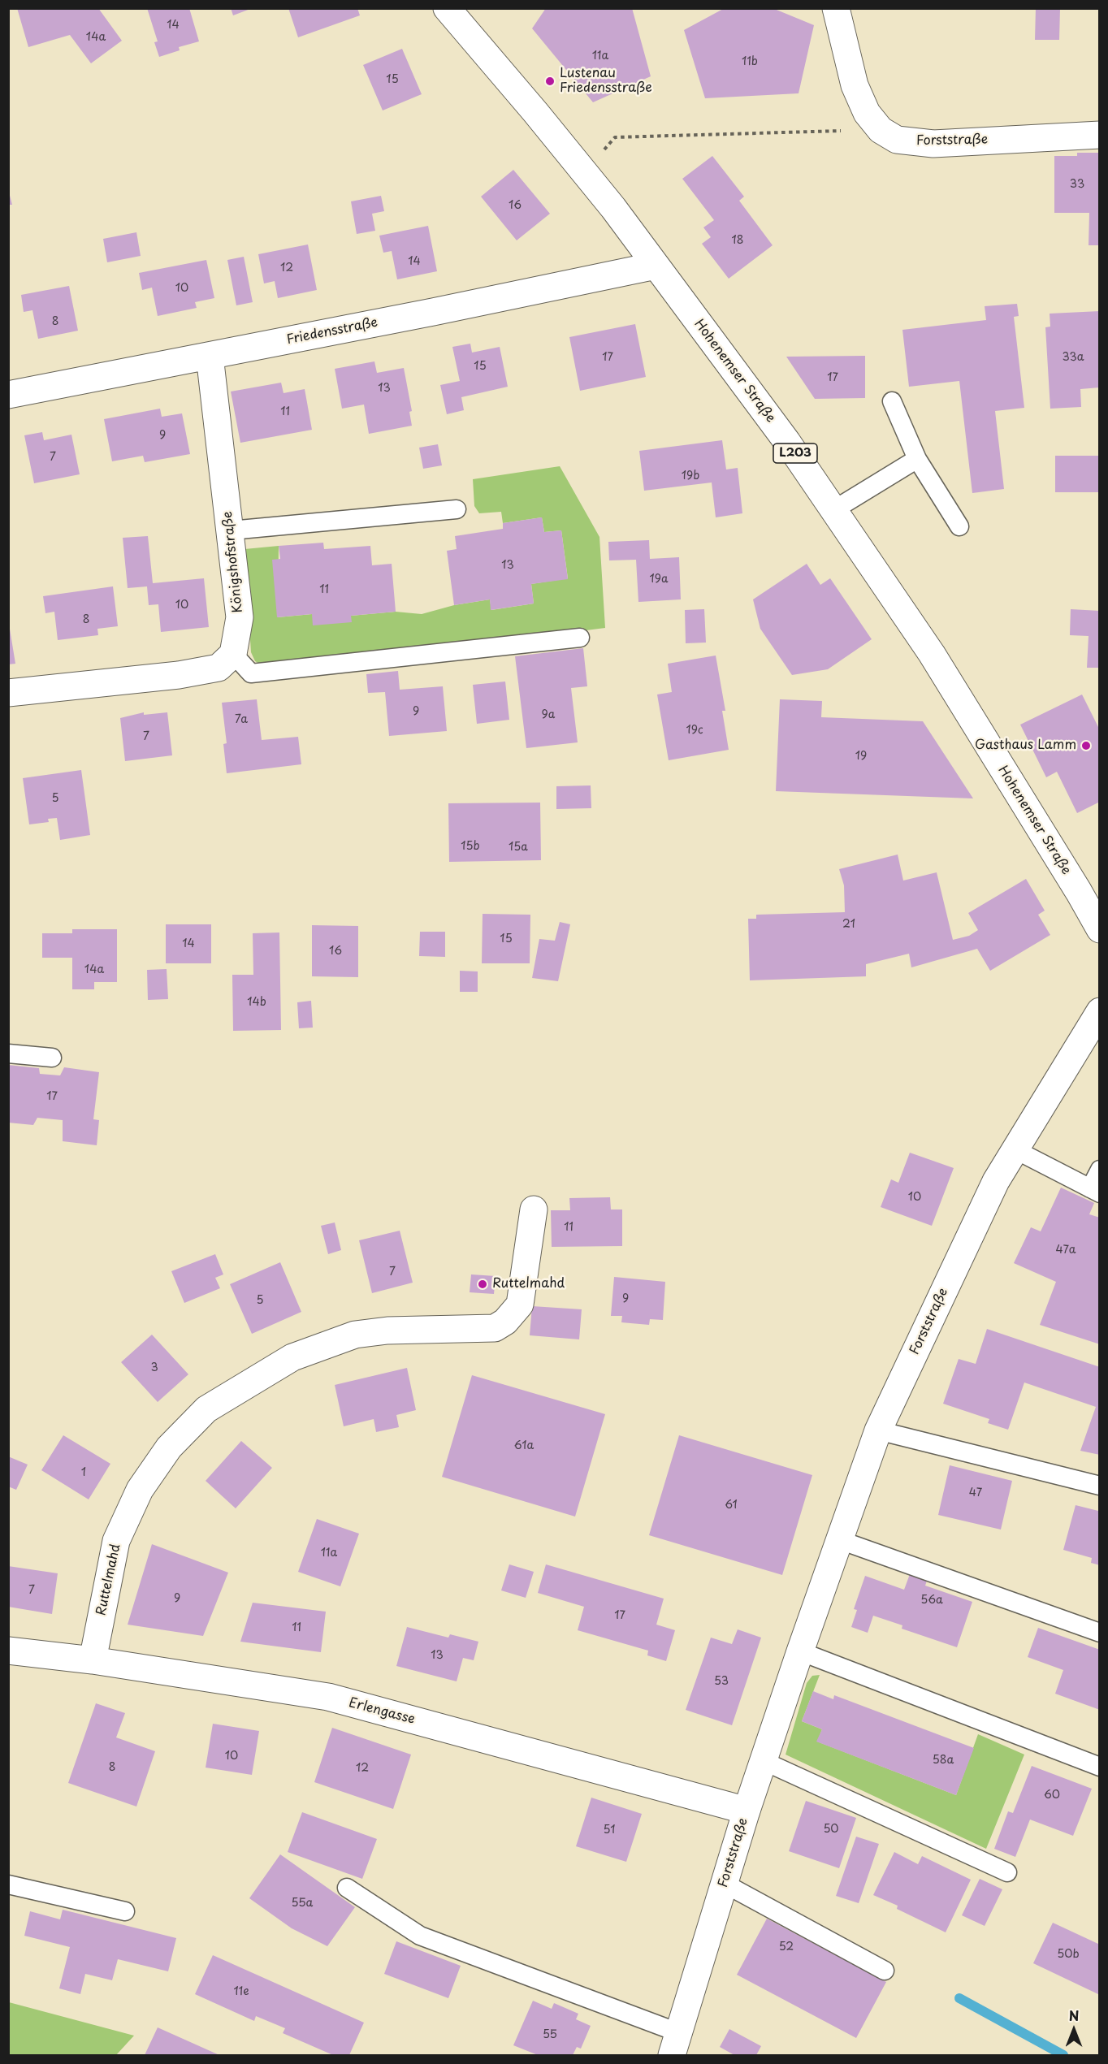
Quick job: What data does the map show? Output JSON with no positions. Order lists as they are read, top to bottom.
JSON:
{
  "streets": {
    "street": [
      "Forststraße",
      "Friedensstraße",
      "Hohenemser Straße",
      "L203",
      "Königshofstraße",
      "Ruttelmahd",
      "Erlengasse"
    ]
  },
  "crossings": [
    ["Forststraße", "Erlengasse"],
    ["Friedensstraße", "Hohenemser Straße"],
    ["Friedensstraße", "Königshofstraße"],
    ["Ruttelmahd", "Erlengasse"]
  ],
  "places": ["Lustenau Friedensstraße", "Gasthaus Lamm", "Ruttelmahd"],
  "house_numbers": [
    "14",
    "14a",
    "11a",
    "11b",
    "15",
    "33",
    "16",
    "18",
    "14",
    "12",
    "10",
    "8",
    "17",
    "33a",
    "15",
    "17",
    "13",
    "11",
    "9",
    "7",
    "19b",
    "13",
    "19a",
    "11",
    "10",
    "8",
    "9",
    "9a",
    "7a",
    "19c",
    "7",
    "19",
    "5",
    "15b",
    "15a",
    "21",
    "15",
    "14",
    "16",
    "14a",
    "14b",
    "17",
    "10",
    "11",
    "47a",
    "7",
    "9",
    "5",
    "3",
    "61a",
    "1",
    "47",
    "61",
    "11a",
    "7",
    "9",
    "56a",
    "17",
    "11",
    "13",
    "53",
    "10",
    "58a",
    "8",
    "12",
    "60",
    "50",
    "51",
    "55a",
    "52",
    "50b",
    "11e",
    "55"
  ],
  "north": "top"
}
